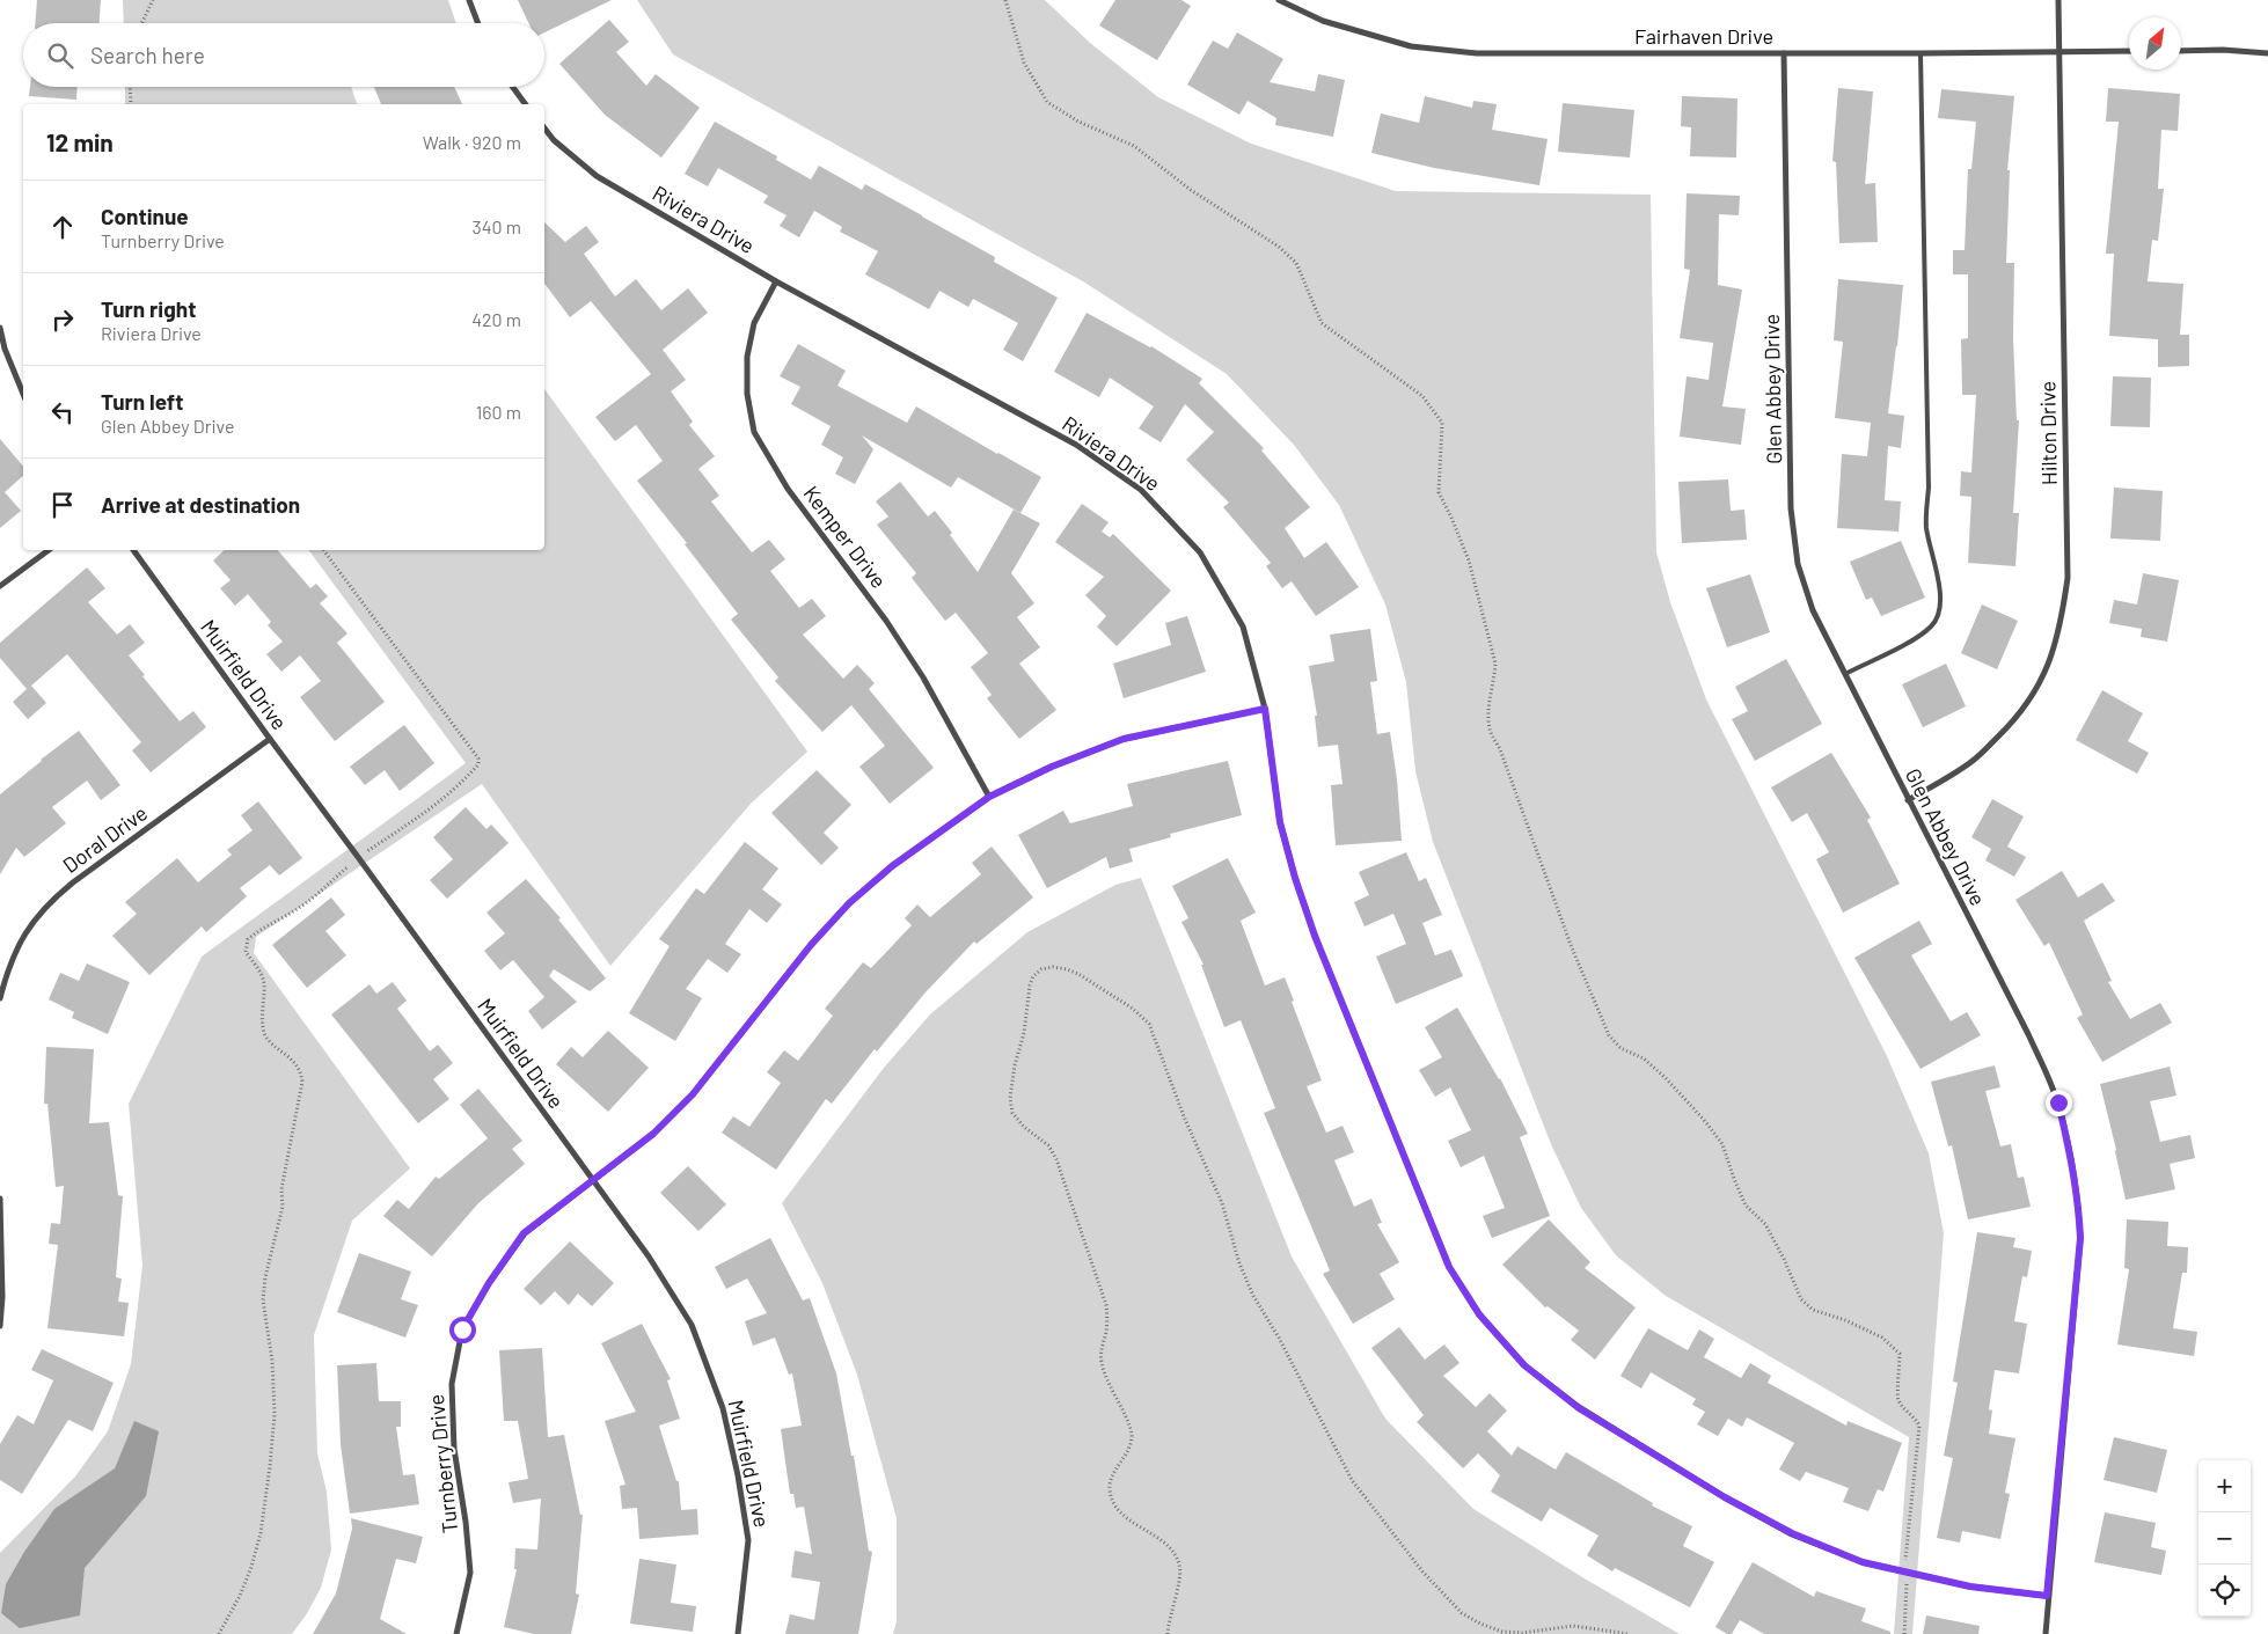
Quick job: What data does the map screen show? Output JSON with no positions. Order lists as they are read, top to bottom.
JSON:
{
  "streets": {
    "street": [
      "Fairhaven Drive",
      "Riviera Drive",
      "Glen Abbey Drive",
      "Hilton Drive",
      "Kemper Drive",
      "Muirfield Drive",
      "Doral Drive",
      "Turnberry Drive"
    ]
  },
  "crossings": [
    ["Fairhaven Drive", "Glen Abbey Drive"],
    ["Fairhaven Drive", "Hilton Drive"],
    ["Riviera Drive", "Glen Abbey Drive"],
    ["Riviera Drive", "Kemper Drive"],
    ["Riviera Drive", "Turnberry Drive"],
    ["Glen Abbey Drive", "Hilton Drive"],
    ["Kemper Drive", "Turnberry Drive"],
    ["Muirfield Drive", "Doral Drive"],
    ["Muirfield Drive", "Turnberry Drive"]
  ],
  "north": "top right",
  "page": {
    "search": "Search here",
    "heading": ["12 min", "Walk · 920 m"],
    "list": [
      ["Continue", "Turnberry Drive", "340 m"],
      ["Turn right", "Riviera Drive", "420 m"],
      ["Turn left", "Glen Abbey Drive", "160 m"],
      "Arrive at destination"
    ],
    "map_buttons": ["+", "−"]
  }
}
